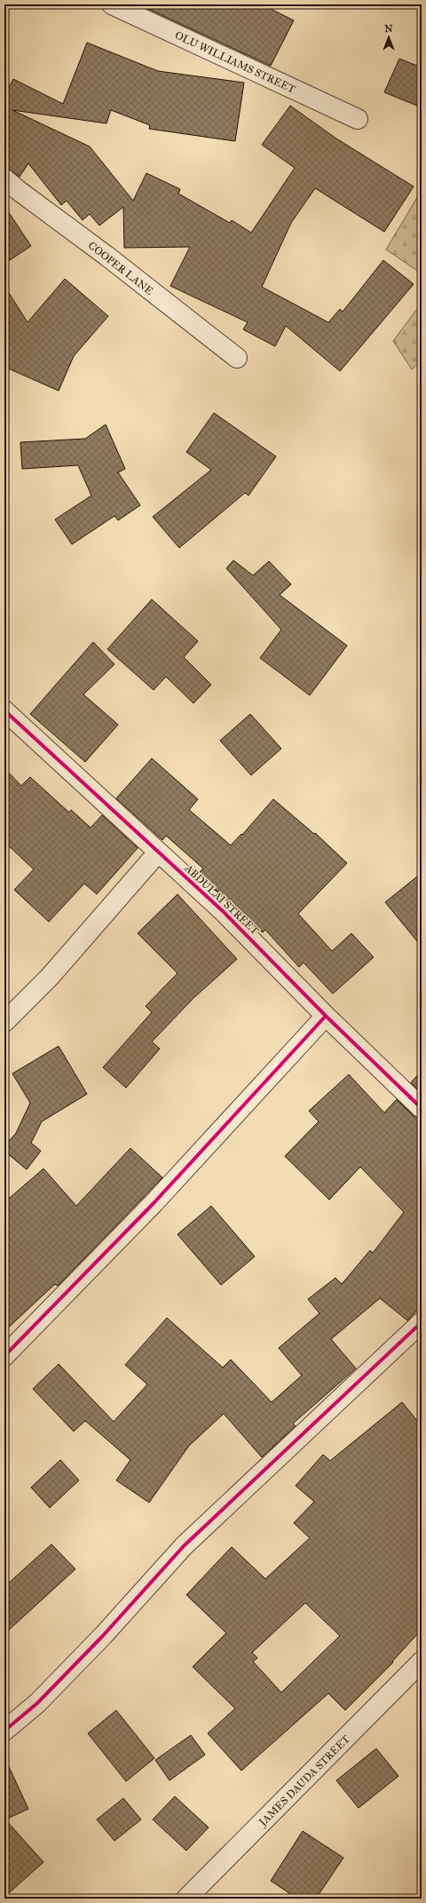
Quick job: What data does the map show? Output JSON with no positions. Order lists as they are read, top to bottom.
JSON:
{
  "streets": {
    "street": [
      "OLU WILLIAMS STREET",
      "COOPER LANE",
      "ABDULAI STREET",
      "JAMES DAUDA STREET"
    ]
  },
  "north": "top"
}
